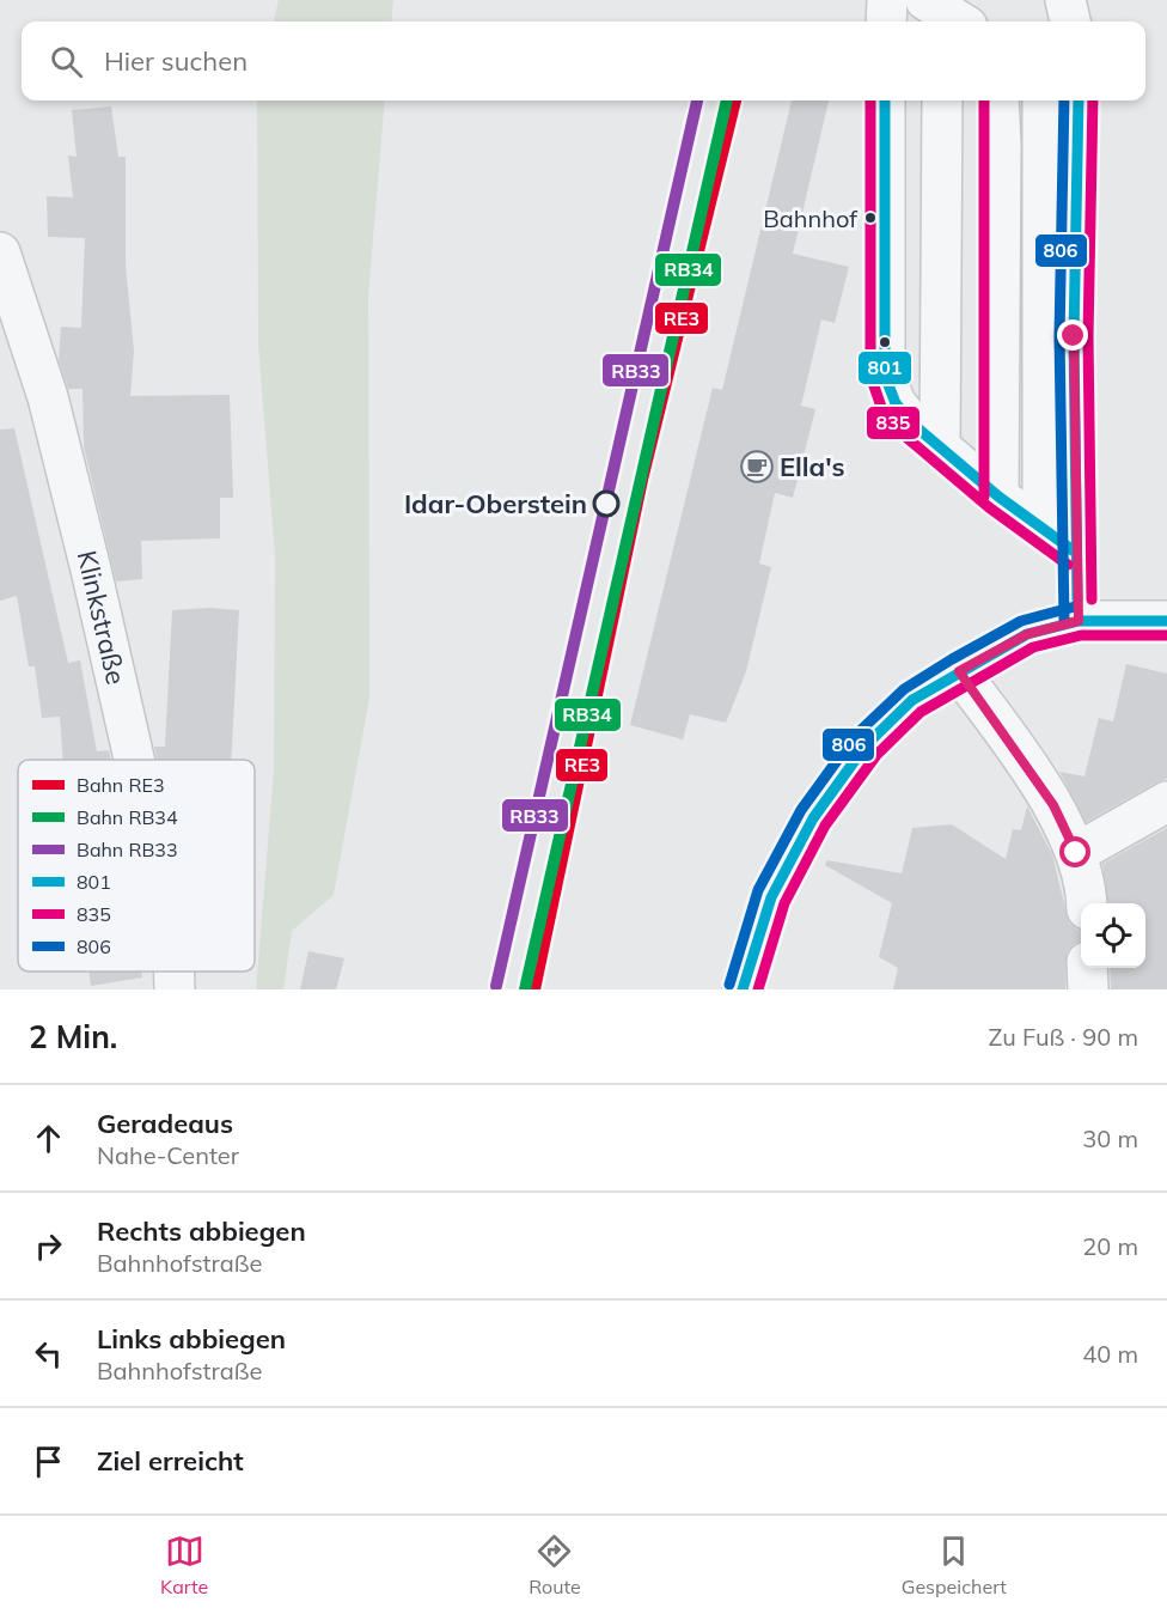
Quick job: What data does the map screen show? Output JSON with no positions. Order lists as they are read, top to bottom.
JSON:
{
  "streets": {
    "street": ["Klinkstraße"]
  },
  "places": {
    "other": ["Bahnhof", "Idar-Oberstein"],
    "cafe": ["Ella's"]
  },
  "lines": [
    "rail line RE3",
    "rail line RB34",
    "rail line RB33",
    "transit line 801",
    "transit line 835",
    "transit line 806"
  ],
  "legend": [
    "Bahn RE3",
    "Bahn RB34",
    "Bahn RB33",
    "801",
    "835",
    "806"
  ],
  "page": {
    "search": "Hier suchen",
    "heading": ["2 Min.", "Zu Fuß · 90 m"],
    "list": [
      ["Geradeaus", "Nahe-Center", "30 m"],
      ["Rechts abbiegen", "Bahnhofstraße", "20 m"],
      ["Links abbiegen", "Bahnhofstraße", "40 m"],
      "Ziel erreicht"
    ],
    "nav": ["Karte", "Route", "Gespeichert"]
  }
}
